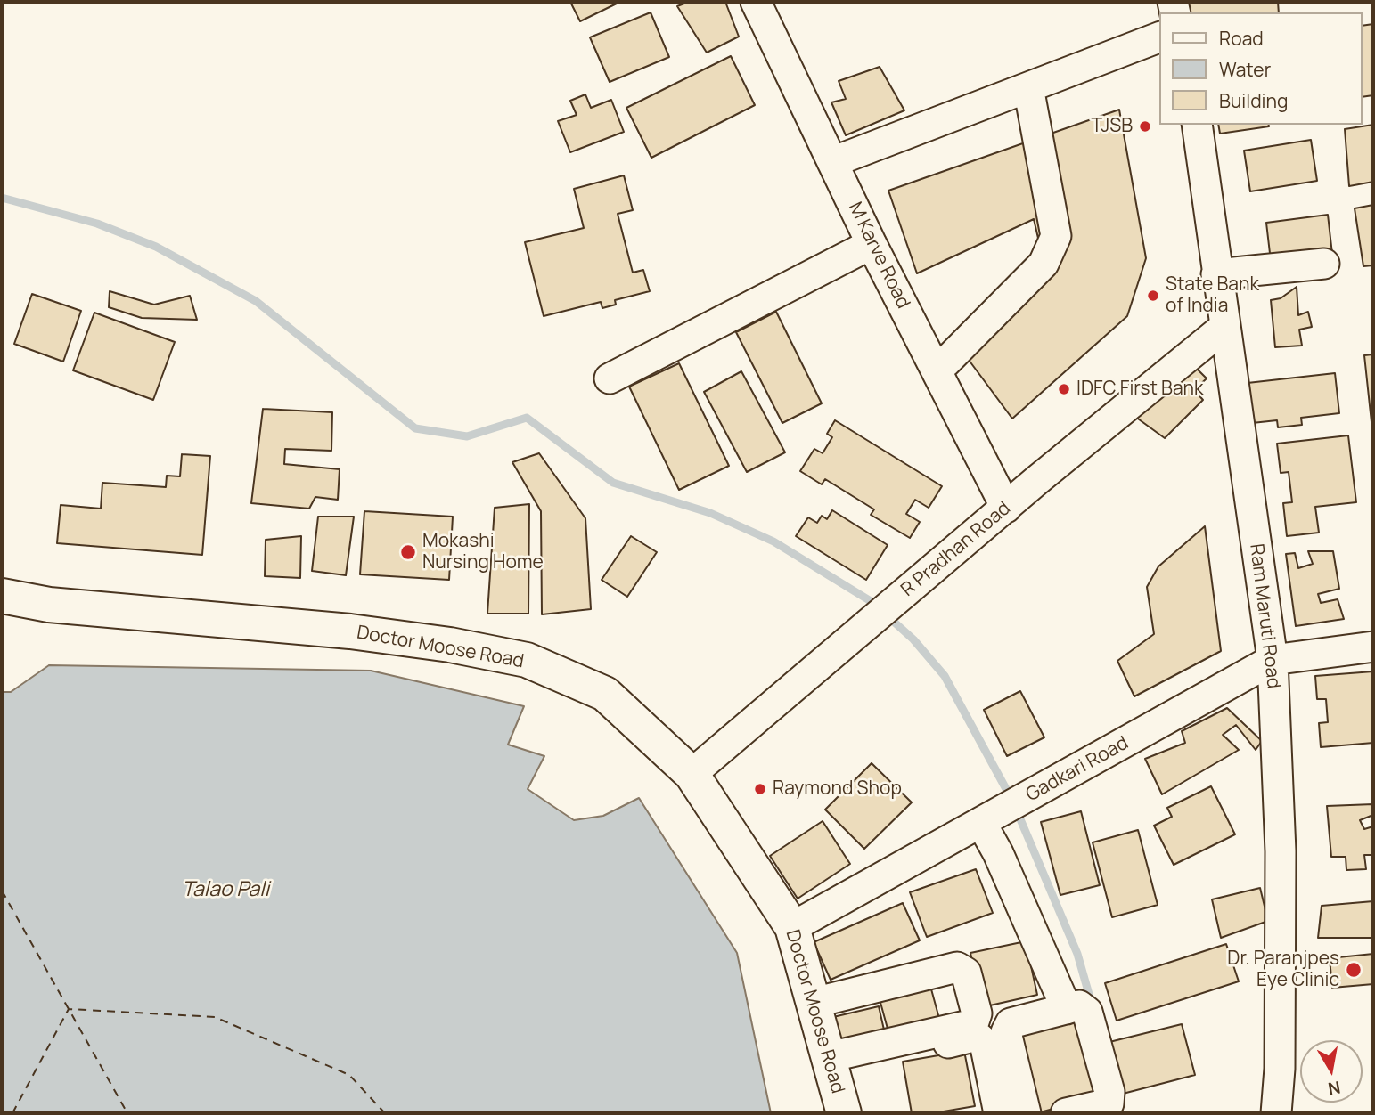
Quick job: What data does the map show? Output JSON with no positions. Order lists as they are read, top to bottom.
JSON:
{
  "streets": {
    "main road": ["Doctor Moose Road"],
    "street": [
      "M Karve Road",
      "R Pradhan Road",
      "Ram Maruti Road",
      "Gadkari Road"
    ]
  },
  "crossings": [
    ["M Karve Road", "R Pradhan Road"],
    ["R Pradhan Road", "Ram Maruti Road"],
    ["R Pradhan Road", "Doctor Moose Road"],
    ["Ram Maruti Road", "Gadkari Road"],
    ["Doctor Moose Road", "Gadkari Road"]
  ],
  "water": ["Talao Pali"],
  "places": [
    "TJSB",
    "State Bank of India",
    "IDFC First Bank",
    "Mokashi Nursing Home",
    "Raymond Shop",
    "Dr. Paranjpes Eye Clinic"
  ],
  "legend": ["Road", "Water", "Building"],
  "north": "bottom"
}
